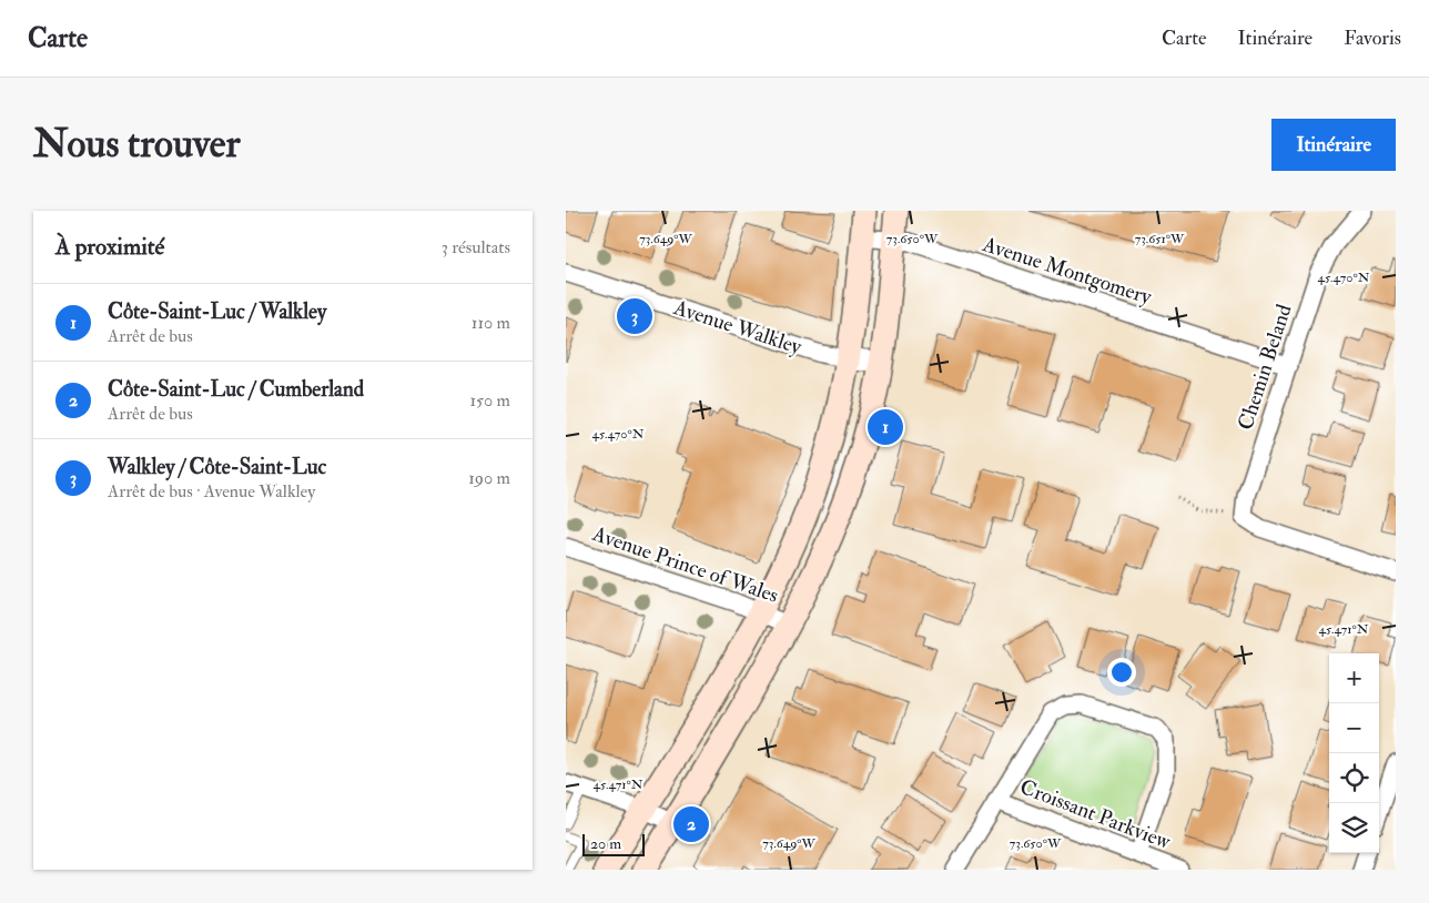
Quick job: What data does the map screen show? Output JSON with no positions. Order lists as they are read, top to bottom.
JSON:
{
  "streets": {
    "street": [
      "Avenue Montgomery",
      "Avenue Walkley",
      "Chemin Beland",
      "Avenue Prince of Wales",
      "Croissant Parkview"
    ]
  },
  "crossings": [
    ["Avenue Montgomery", "Chemin Beland"]
  ],
  "scale_bar": "20 m",
  "page": {
    "header": "Carte",
    "nav": ["Carte", "Itinéraire", "Favoris"],
    "buttons": "Itinéraire",
    "title": "Nous trouver",
    "heading": ["À proximité", "3 résultats"],
    "list": [
      {
        "mark": "1",
        "name": "Côte-Saint-Luc / Walkley",
        "note": "Arrêt de bus",
        "value": "110 m"
      },
      {
        "mark": "2",
        "name": "Côte-Saint-Luc / Cumberland",
        "note": "Arrêt de bus",
        "value": "150 m"
      },
      {
        "mark": "3",
        "name": "Walkley / Côte-Saint-Luc",
        "note": "Arrêt de bus · Avenue Walkley",
        "value": "190 m"
      }
    ],
    "pins": ["3", "1", "2"],
    "map_buttons": ["+", "−"],
    "scale": "20 m"
  },
  "coordinates": [
    "73.649°W",
    "73.650°W",
    "73.651°W",
    "45.470°N",
    "45.471°N"
  ]
}
